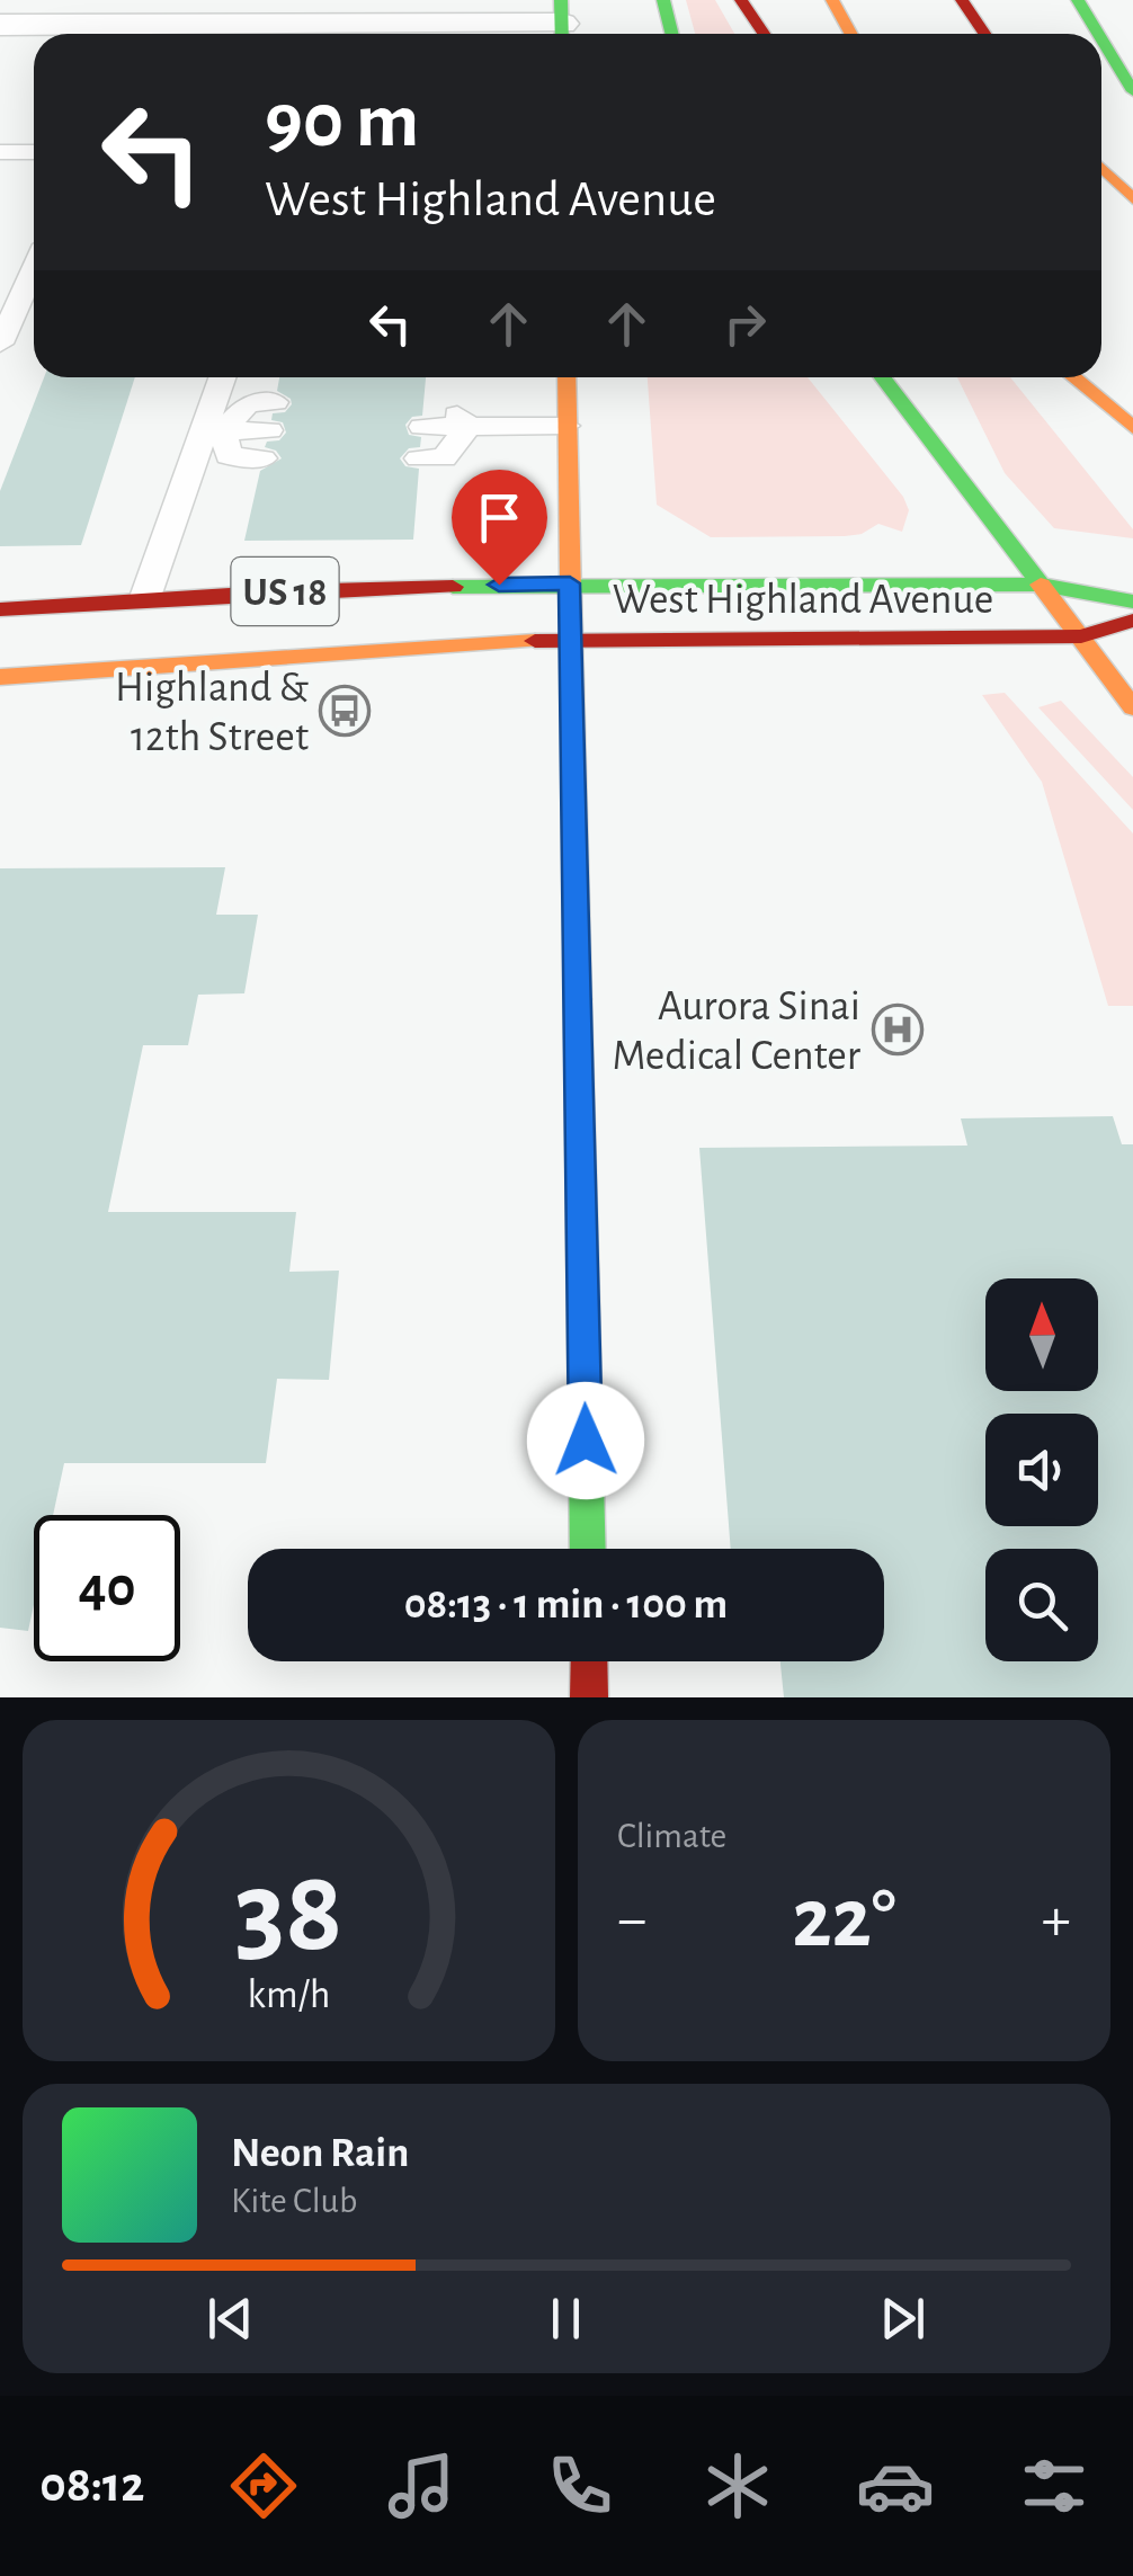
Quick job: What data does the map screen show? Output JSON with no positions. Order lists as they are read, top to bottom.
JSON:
{
  "streets": {
    "main road": ["US 18", "West Highland Avenue"]
  },
  "places": {
    "bus stop": ["Highland & 12th Street"],
    "hospital": ["Aurora Sinai Medical Center"]
  },
  "north": "top",
  "page": {
    "turn": ["90 m", "West Highland Avenue"],
    "limit": "40",
    "trip": "08:13 · 1 min · 100 m",
    "tile": "Climate",
    "heat": ["−", "22°", "+"],
    "song": ["Neon Rain", "Kite Club"],
    "tabs": "08:12",
    "gauge": ["38", "km/h"]
  }
}
